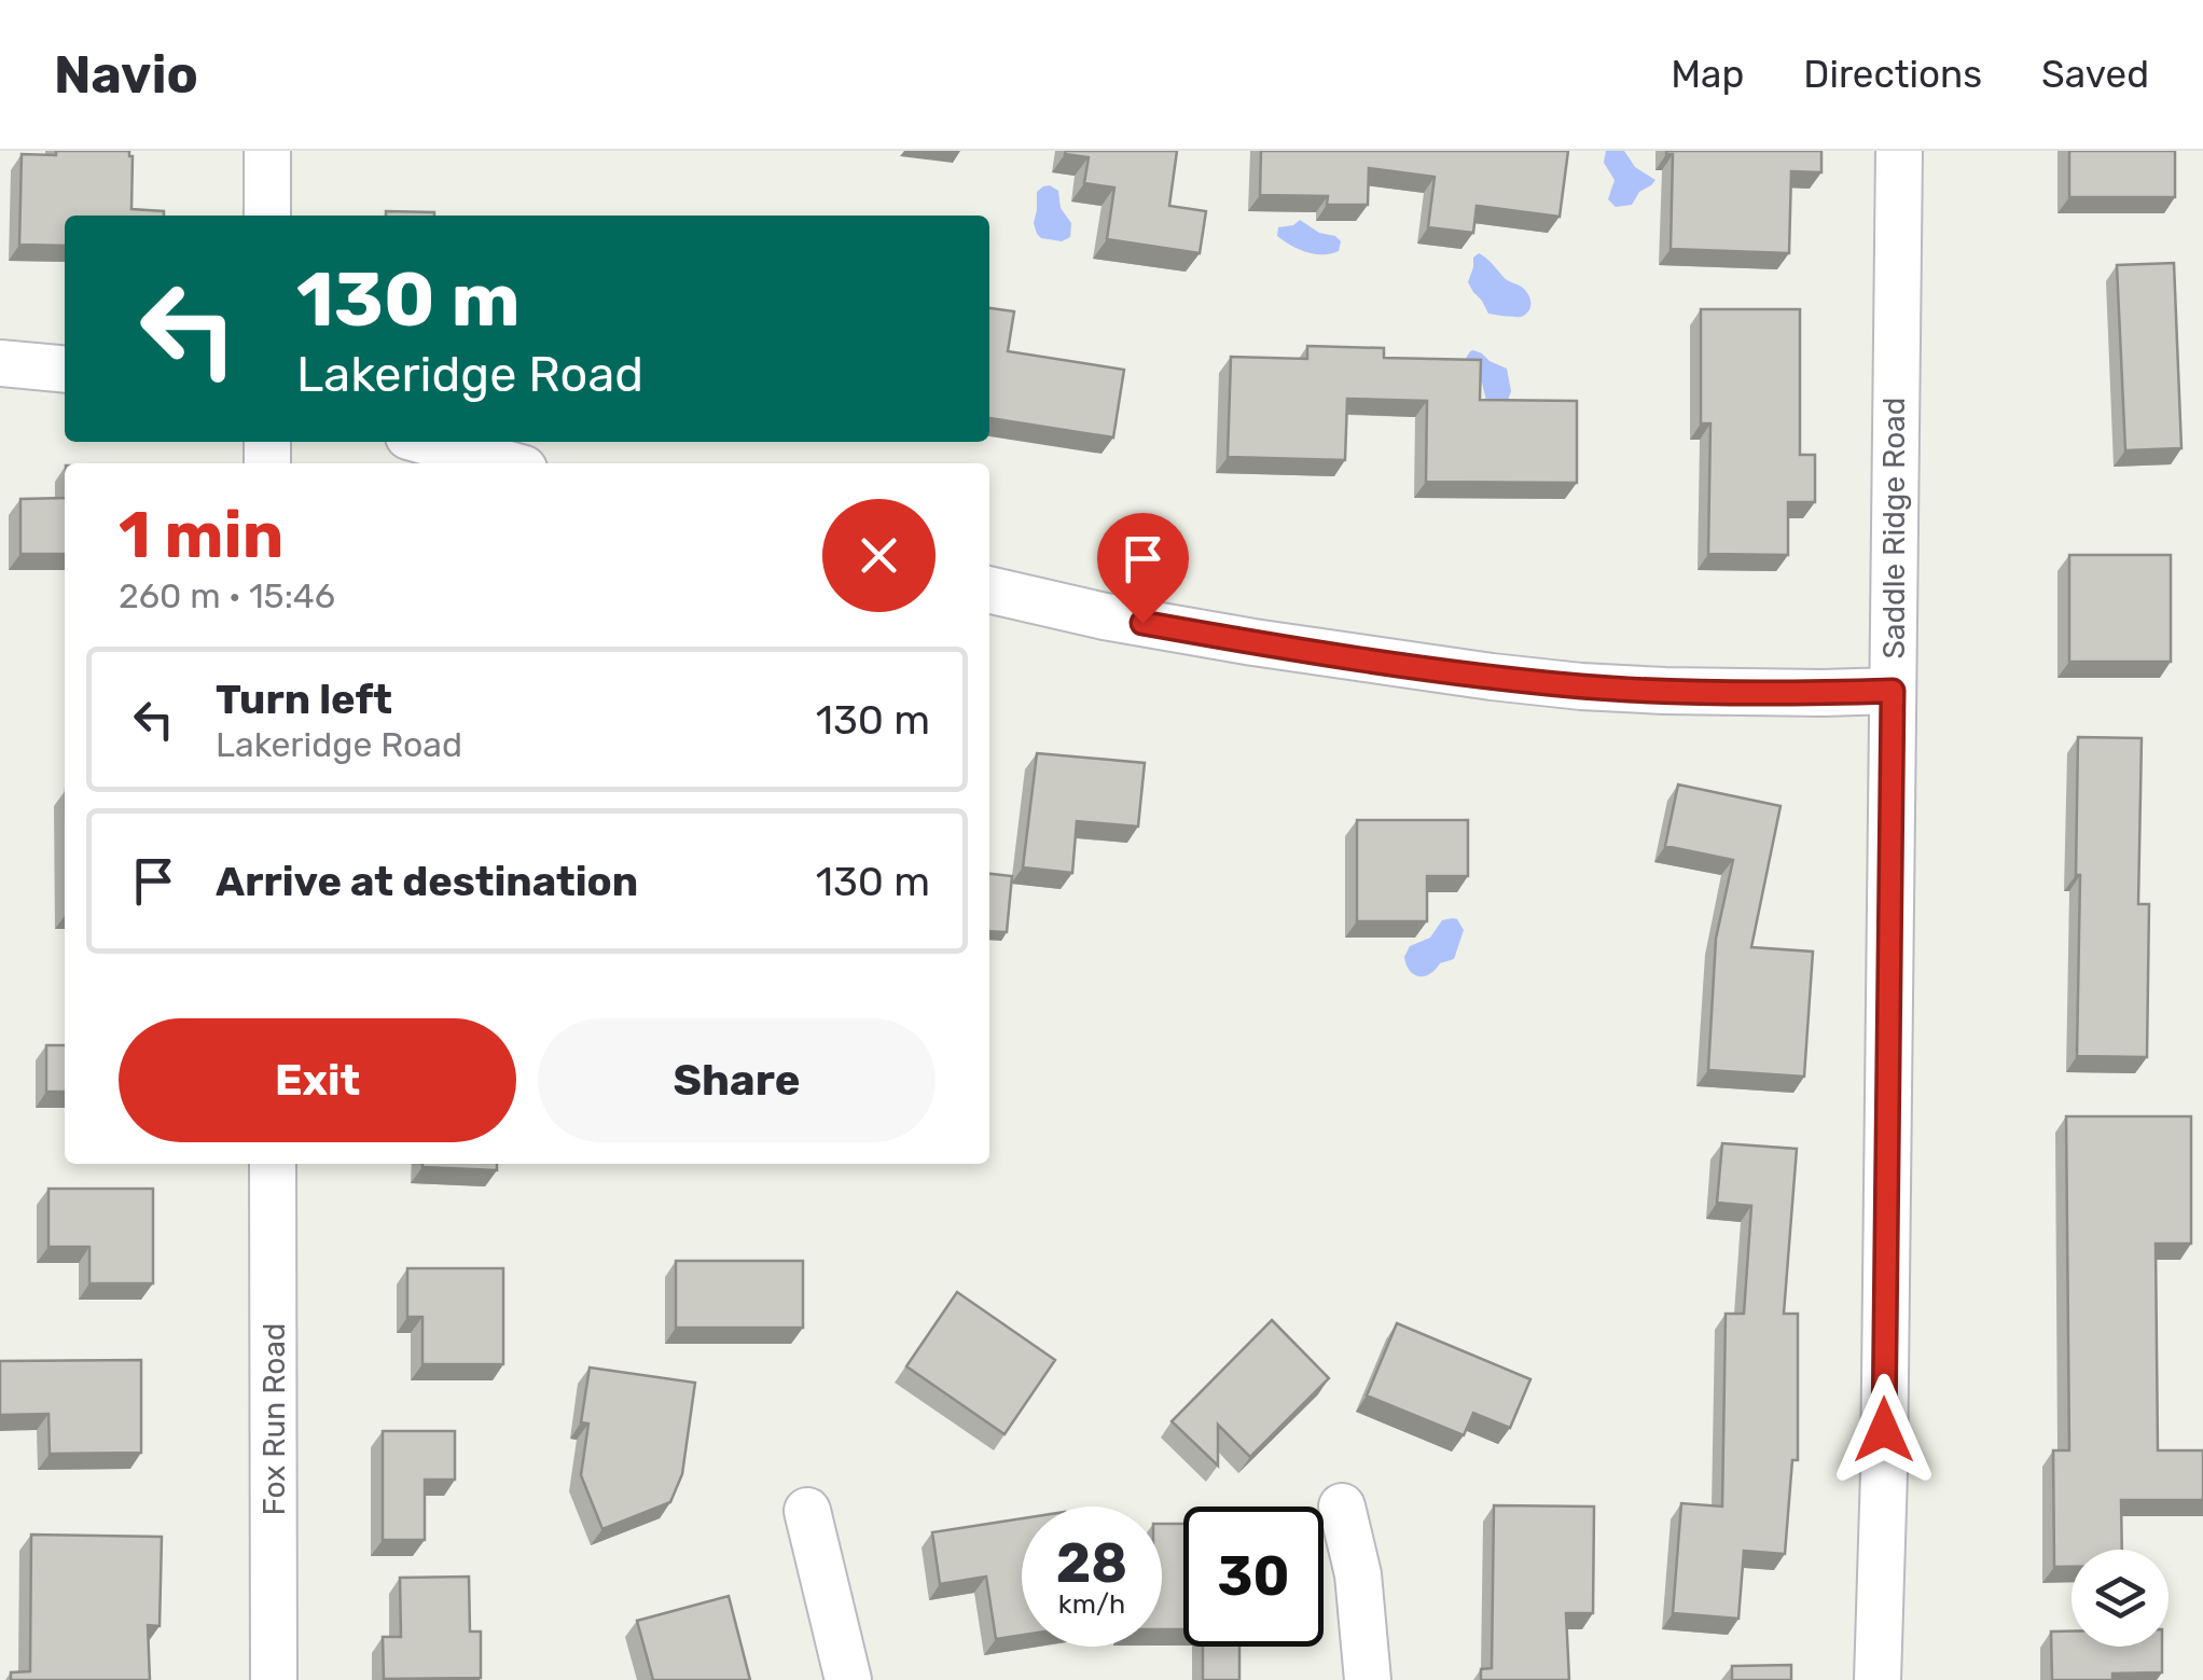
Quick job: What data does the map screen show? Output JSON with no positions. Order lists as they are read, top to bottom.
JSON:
{
  "streets": {
    "street": ["Saddle Ridge Road", "Fox Run Road"]
  },
  "page": {
    "header": "Navio",
    "nav": ["Map", "Directions", "Saved"],
    "turn": ["130 m", "Lakeridge Road"],
    "heading": ["1 min", "260 m · 15:46"],
    "list": [
      {
        "name": "Turn left",
        "note": "Lakeridge Road",
        "value": "130 m"
      },
      {
        "name": "Arrive at destination",
        "value": "130 m"
      }
    ],
    "buttons": ["Exit", "Share"],
    "speed": "28 km/h",
    "limit": "30"
  }
}
